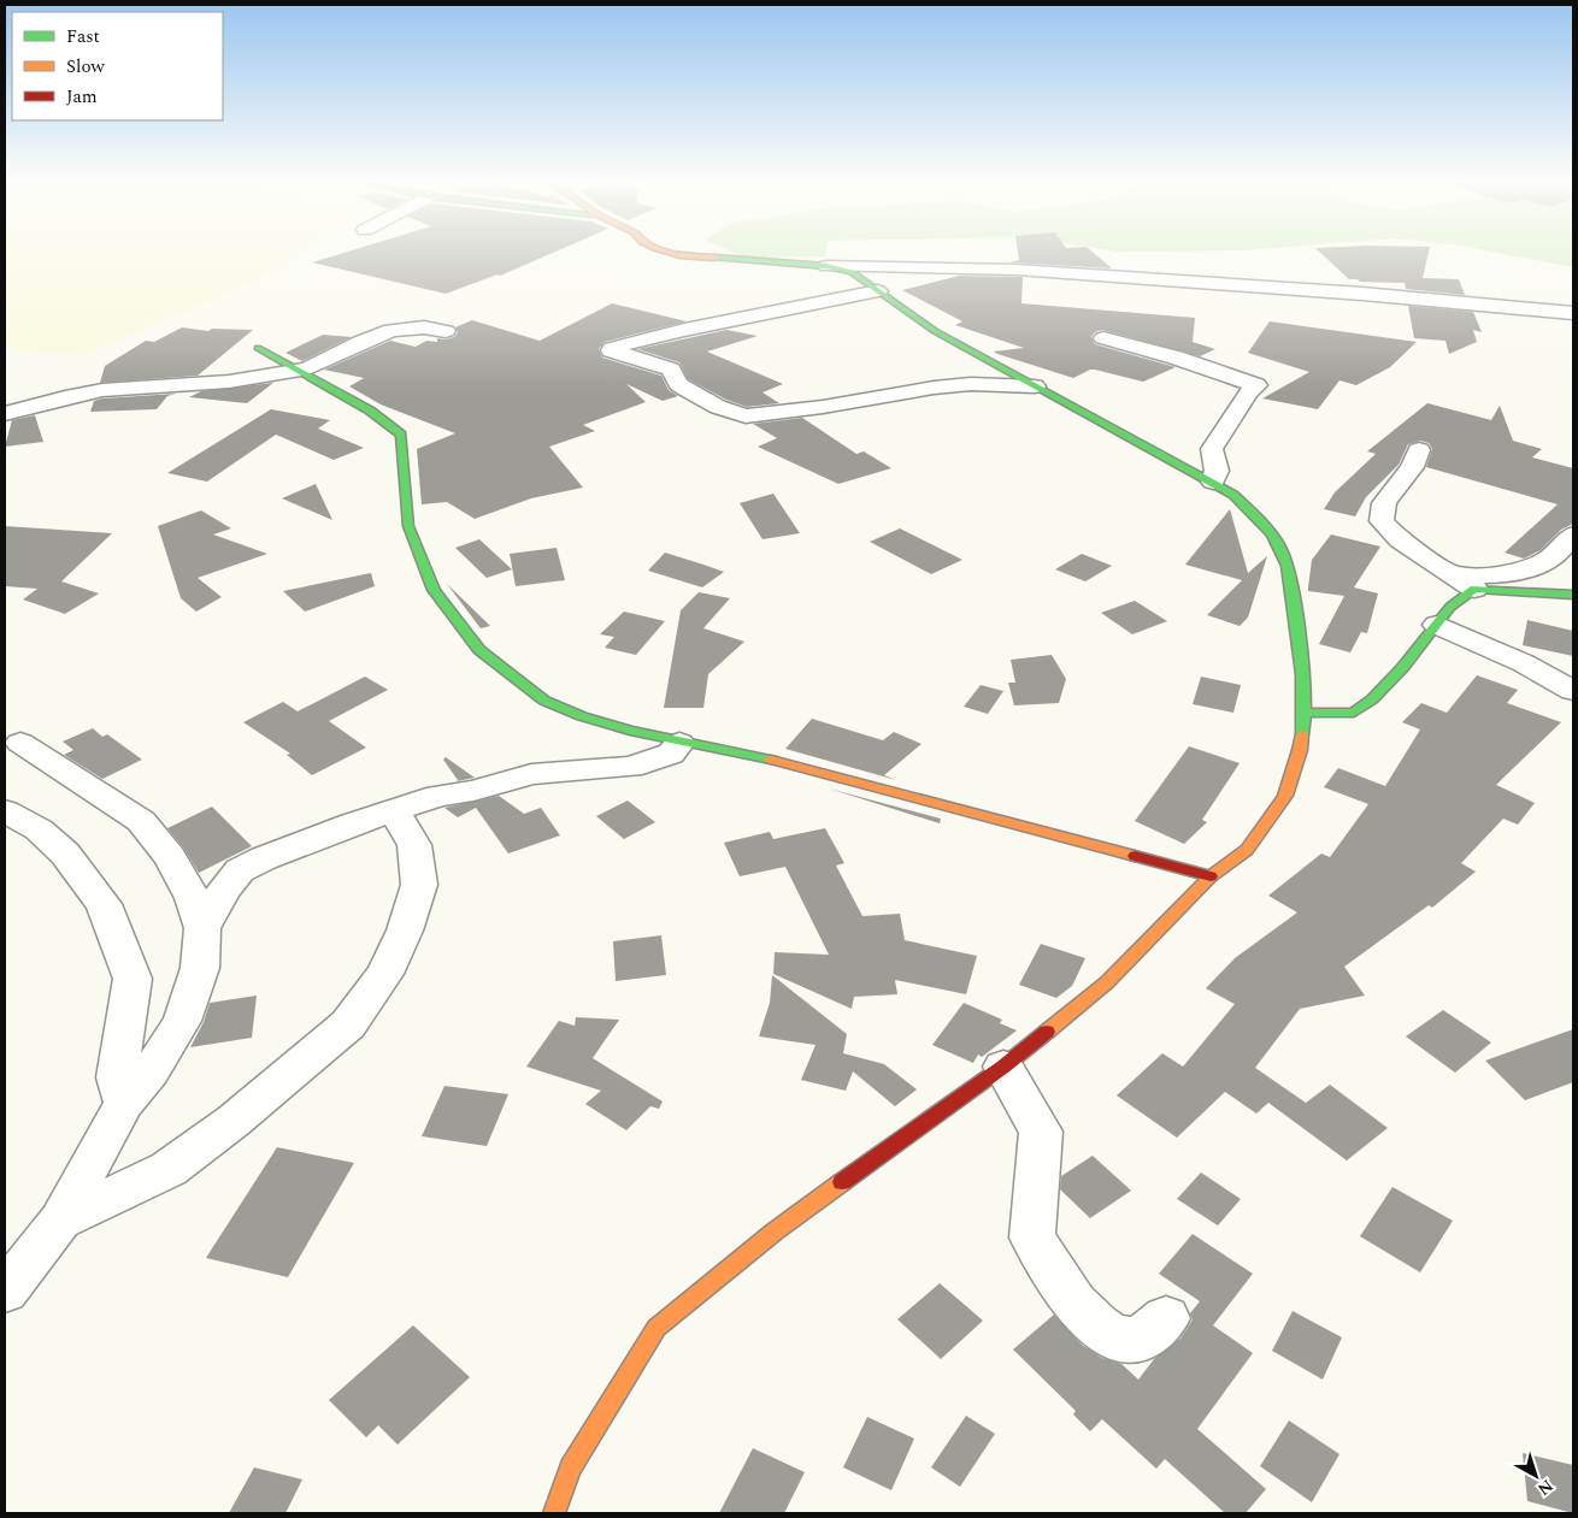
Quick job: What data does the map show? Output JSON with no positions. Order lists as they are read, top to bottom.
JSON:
{
  "legend": ["Fast", "Slow", "Jam"],
  "north": "bottom right"
}
